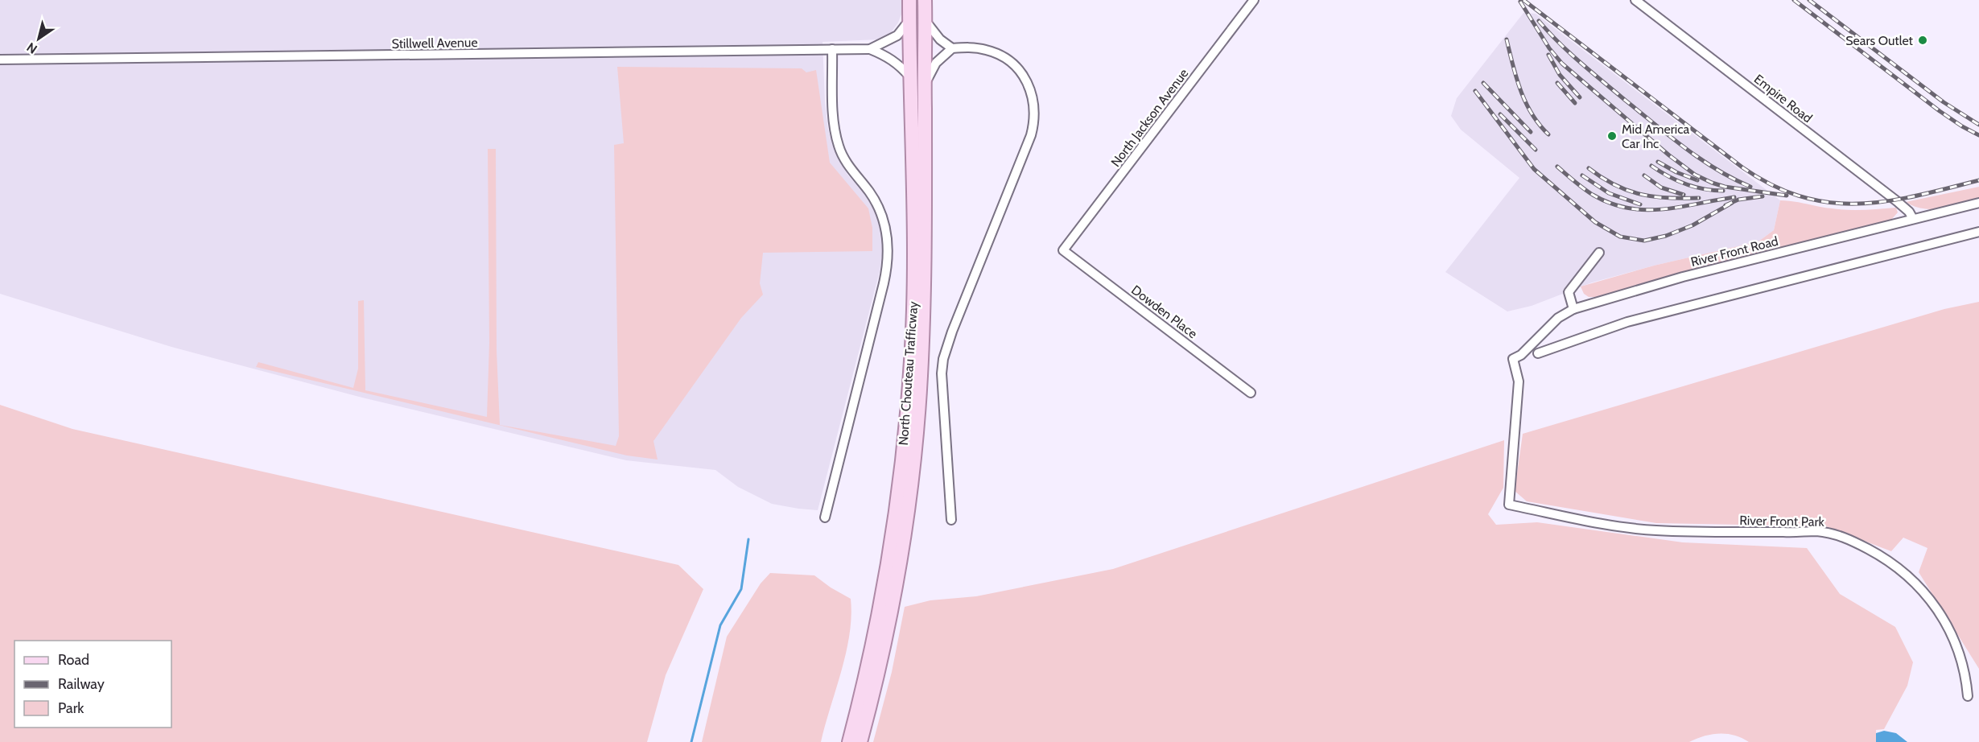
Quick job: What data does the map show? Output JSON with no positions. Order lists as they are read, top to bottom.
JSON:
{
  "streets": {
    "main road": ["North Chouteau Trafficway"],
    "street": [
      "Stillwell Avenue",
      "Empire Road",
      "North Jackson Avenue",
      "River Front Road",
      "Dowden Place",
      "River Front Park"
    ]
  },
  "crossings": [
    ["Stillwell Avenue", "North Chouteau Trafficway"],
    ["Empire Road", "River Front Road"],
    ["North Jackson Avenue", "Dowden Place"],
    ["River Front Road", "River Front Park"]
  ],
  "places": ["Sears Outlet", "Mid America Car Inc"],
  "legend": ["Road", "Railway", "Park"],
  "north": "bottom left"
}
